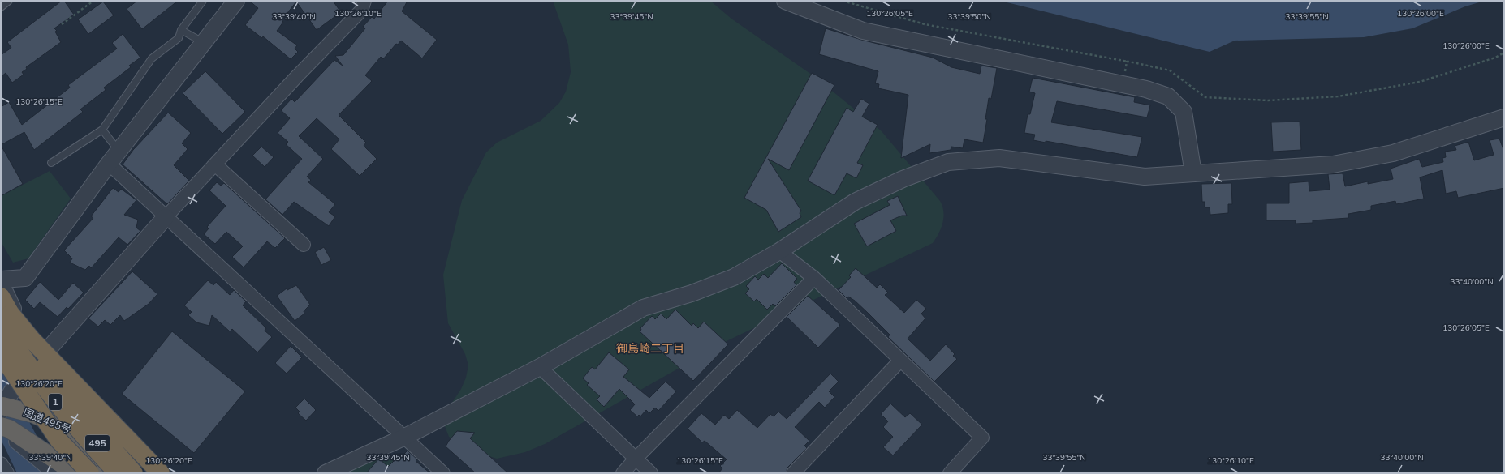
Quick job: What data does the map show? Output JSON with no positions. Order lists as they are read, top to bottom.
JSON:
{
  "streets": {
    "highway": ["1", "国道495号", "495"]
  },
  "districts": ["御島崎二丁目"],
  "coordinates": [
    "130°26'00\"E",
    "130°26'10\"E",
    "130°26'05\"E",
    "33°39'40\"N",
    "33°39'45\"N",
    "33°39'50\"N",
    "33°39'55\"N",
    "130°26'15\"E",
    "33°40'00\"N",
    "130°26'20\"E"
  ]
}
